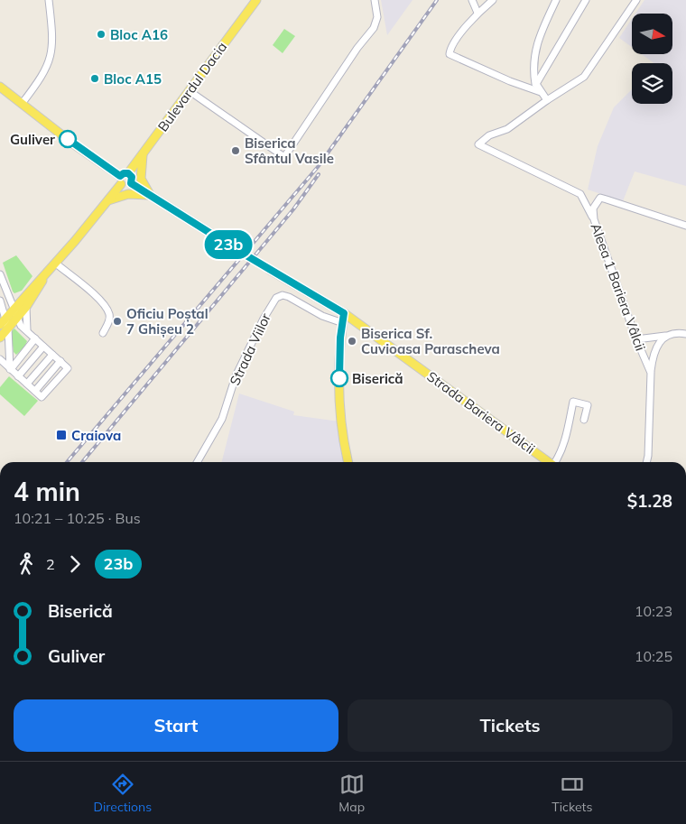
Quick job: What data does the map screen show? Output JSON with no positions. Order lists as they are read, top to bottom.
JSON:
{
  "streets": {
    "main road": ["Bulevardul Dacia", "Strada Bariera Vâlcii"],
    "street": ["Aleea 1 Bariera Vâlcii", "Strada Viilor"]
  },
  "places": {
    "other": [
      "Bloc A16",
      "Bloc A15",
      "Guliver",
      "Biserica Sfântul Vasile",
      "Oficiu Poștal 7 Ghișeu 2",
      "Biserica Sf. Cuvioasa Parascheva",
      "Biserică"
    ],
    "transit": ["Craiova"]
  },
  "lines": ["bus line 23b"],
  "north": "right",
  "page": {
    "on_map": "23b",
    "heading": ["4 min", "10:21 – 10:25 · Bus", "$1.28"],
    "legs": ["2", "23b"],
    "list": [
      {
        "name": "Biserică",
        "value": "10:23"
      },
      {
        "name": "Guliver",
        "value": "10:25"
      }
    ],
    "buttons": ["Start", "Tickets"],
    "tabs": ["Directions", "Map", "Tickets"]
  }
}
